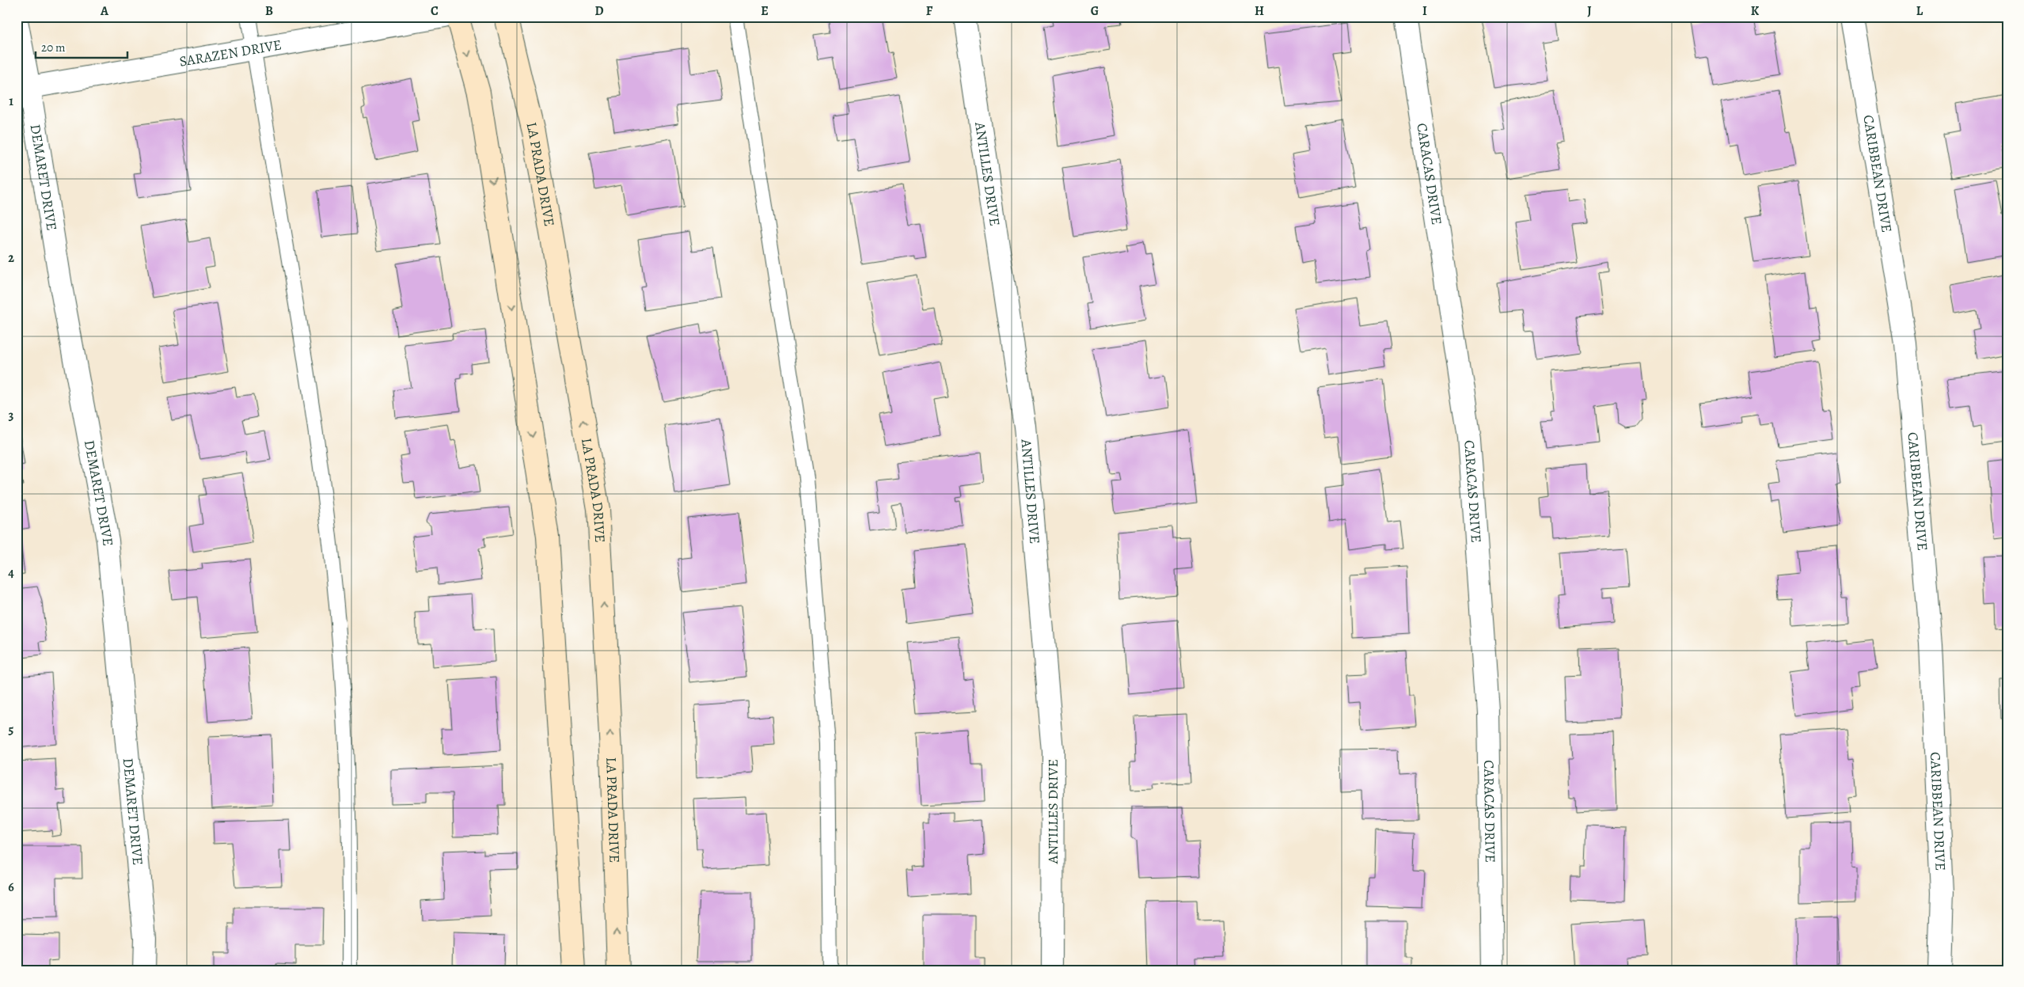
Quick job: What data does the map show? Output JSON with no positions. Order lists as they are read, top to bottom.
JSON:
{
  "streets": {
    "main road": ["LA PRADA DRIVE"],
    "street": [
      "SARAZEN DRIVE",
      "CARIBBEAN DRIVE",
      "ANTILLES DRIVE",
      "CARACAS DRIVE",
      "DEMARET DRIVE"
    ]
  },
  "crossings": [
    ["SARAZEN DRIVE", "DEMARET DRIVE"]
  ],
  "scale_bar": "20 m",
  "grid": {
    "columns": [
      "A",
      "B",
      "C",
      "D",
      "E",
      "F",
      "G",
      "H",
      "I",
      "J",
      "K",
      "L"
    ],
    "rows": [
      "1",
      "2",
      "3",
      "4",
      "5",
      "6"
    ]
  }
}
